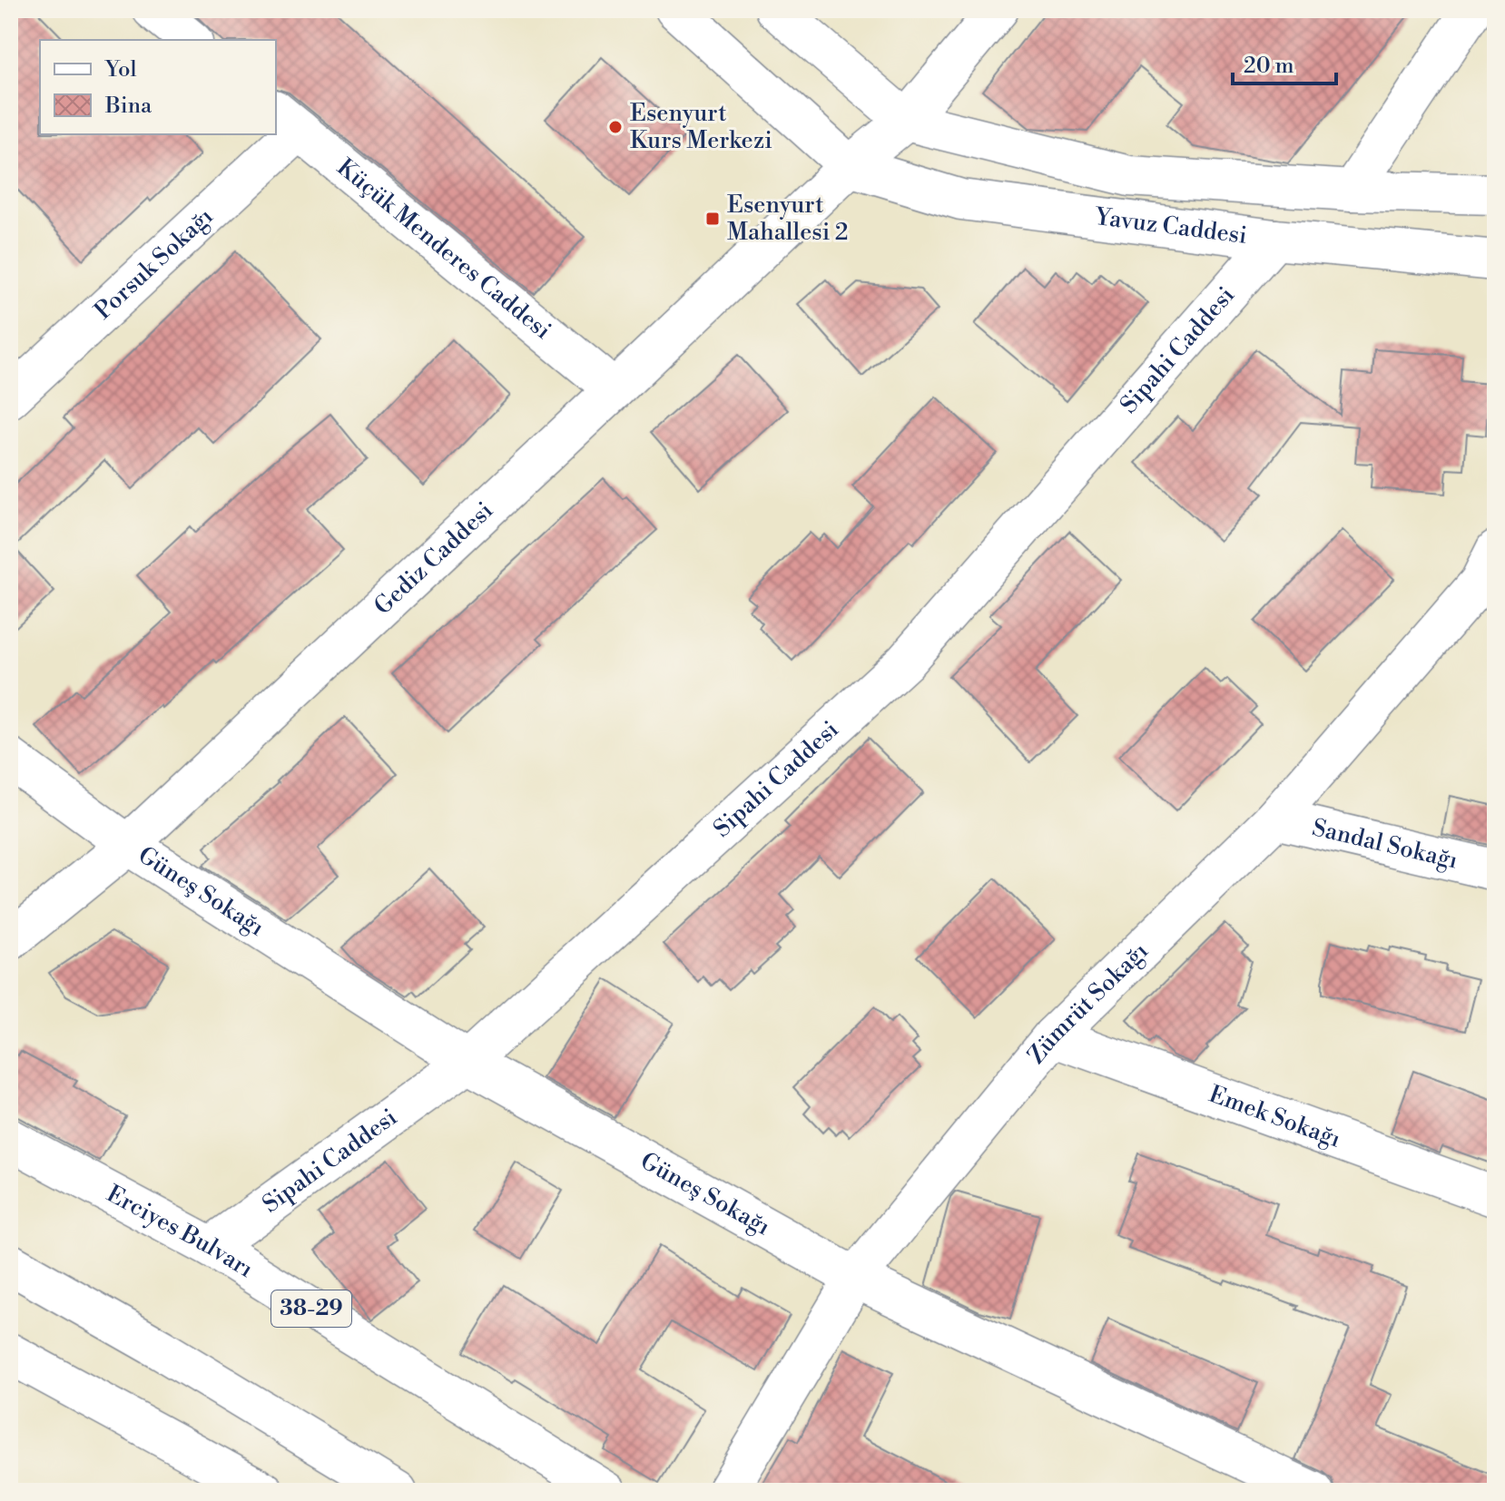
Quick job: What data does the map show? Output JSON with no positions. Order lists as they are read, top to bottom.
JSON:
{
  "streets": {
    "main road": [
      "Yavuz Caddesi",
      "Küçük Menderes Caddesi",
      "Porsuk Sokağı",
      "Sipahi Caddesi",
      "Gediz Caddesi",
      "Sandal Sokağı",
      "Güneş Sokağı",
      "Zümrüt Sokağı",
      "Emek Sokağı",
      "Erciyes Bulvarı",
      "38-29"
    ]
  },
  "crossings": [
    ["Yavuz Caddesi", "Sipahi Caddesi"],
    ["Yavuz Caddesi", "Gediz Caddesi"],
    ["Küçük Menderes Caddesi", "Gediz Caddesi"],
    ["Sipahi Caddesi", "Güneş Sokağı"],
    ["Sipahi Caddesi", "Erciyes Bulvarı"],
    ["Gediz Caddesi", "Güneş Sokağı"],
    ["Sandal Sokağı", "Zümrüt Sokağı"],
    ["Güneş Sokağı", "Zümrüt Sokağı"],
    ["Zümrüt Sokağı", "Emek Sokağı"]
  ],
  "places": {
    "other": ["Esenyurt Kurs Merkezi"],
    "transit": ["Esenyurt Mahallesi 2"]
  },
  "legend": ["Yol", "Bina"],
  "scale_bar": "20 m"
}
